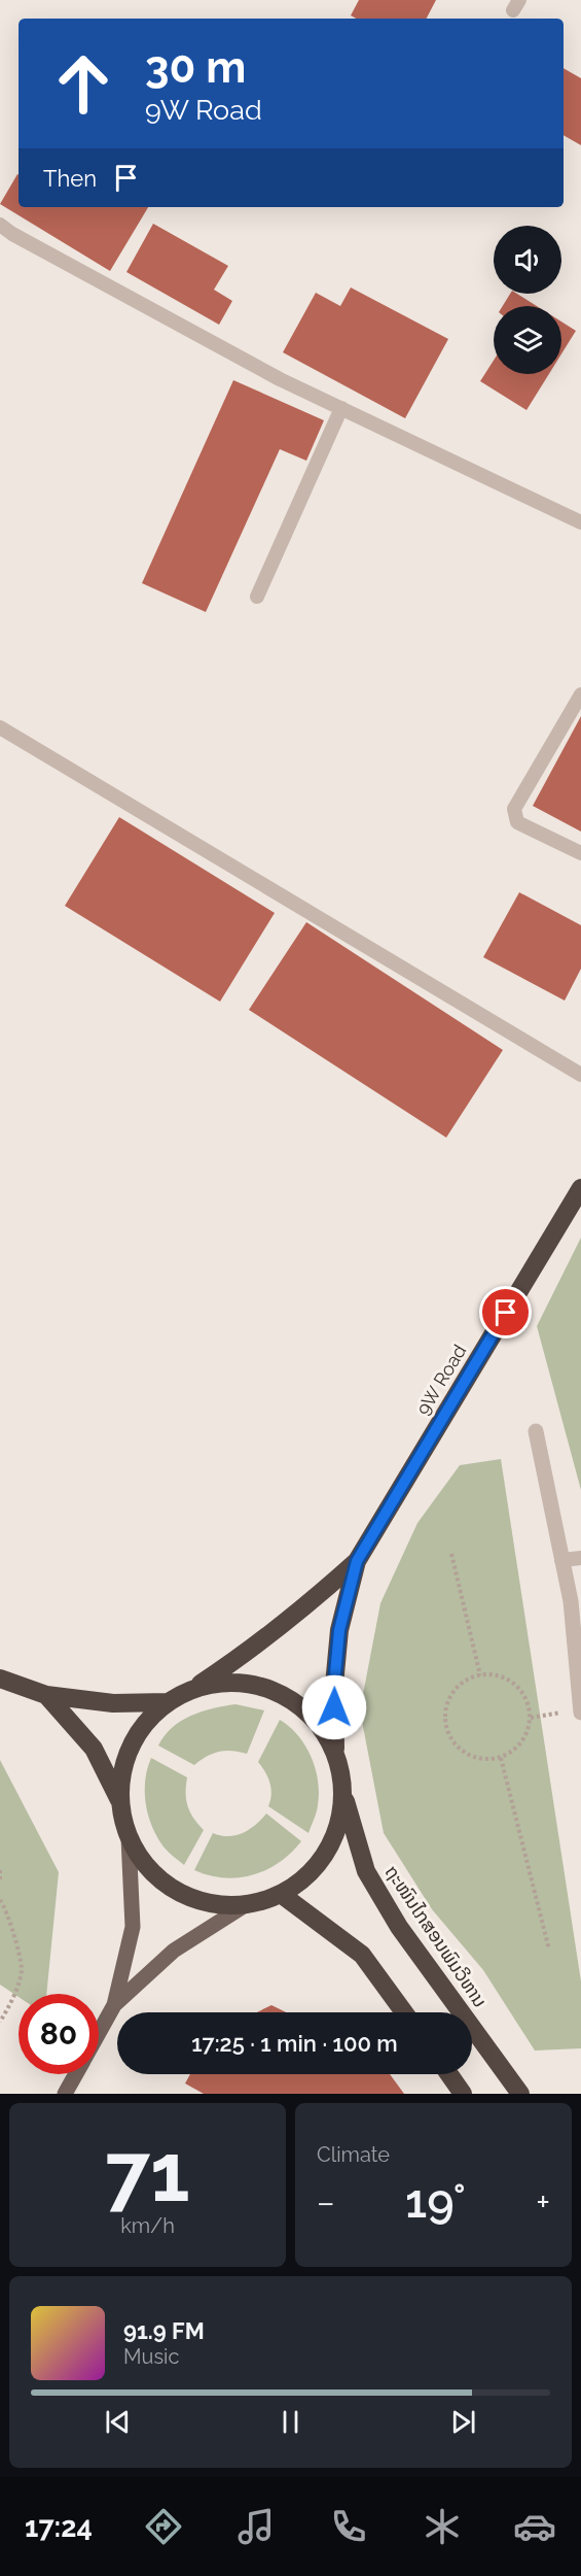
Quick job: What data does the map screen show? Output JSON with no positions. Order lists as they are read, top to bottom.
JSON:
{
  "streets": {
    "highway": ["9W Road", "ຖະໜົນໄກສອນພົມວິຫານ"]
  },
  "page": {
    "turn": ["30 m", "9W Road"],
    "then": "Then",
    "limit": "80",
    "trip": "17:25 · 1 min · 100 m",
    "tile": [
      ["71", "km/h"],
      "Climate"
    ],
    "heat": ["−", "19°", "+"],
    "song": ["91.9 FM", "Music"],
    "tabs": "17:24"
  }
}
